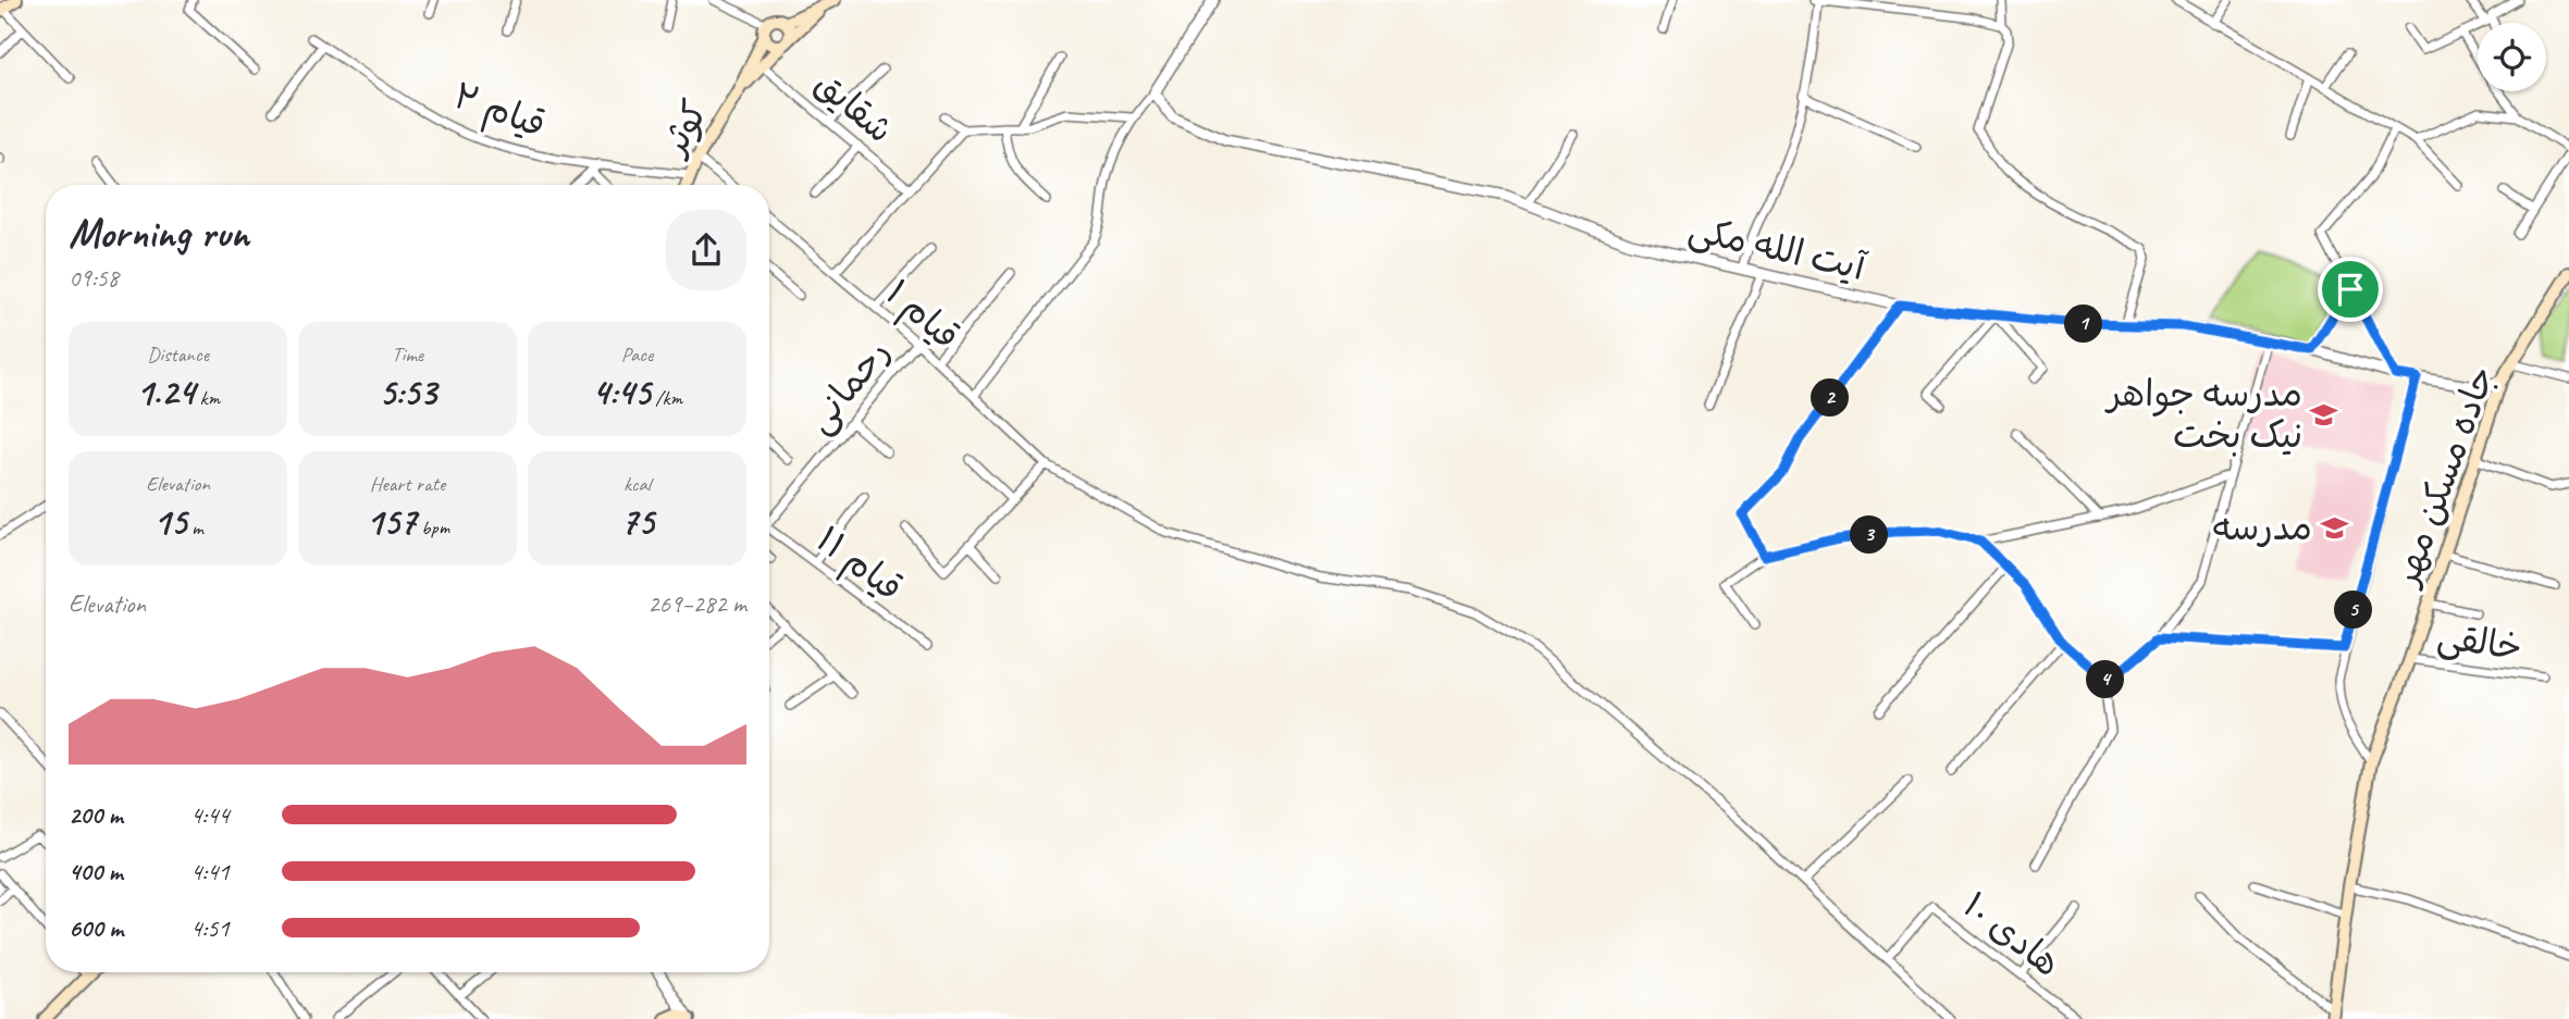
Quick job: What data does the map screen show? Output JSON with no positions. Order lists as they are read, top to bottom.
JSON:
{
  "streets": {
    "main road": ["کوثر", "جاده مسکن مهر"],
    "street": [
      "شقایق",
      "قیام ۲",
      "آیت الله مکی",
      "قیام ۱",
      "رحمانی",
      "قیام ۱۱",
      "خالقی",
      "هادی ۱۰"
    ]
  },
  "crossings": [
    ["قیام ۲", "کوثر"],
    ["آیت الله مکی", "جاده مسکن مهر"],
    ["قیام ۱", "رحمانی"],
    ["قیام ۱", "هادی ۱۰"],
    ["جاده مسکن مهر", "خالقی"]
  ],
  "places": {
    "school or university": ["مدرسه جواهر نیک بخت", "مدرسه"]
  },
  "page": {
    "heading": ["Morning run", "09:58"],
    "pins": [
      "1",
      "2",
      "3",
      "5",
      "4"
    ],
    "stats": [
      ["Distance", "1.24 km"],
      ["Time", "5:53"],
      ["Pace", "4:45 /km"],
      ["Elevation", "15 m"],
      ["Heart rate", "157 bpm"],
      ["kcal", "75"]
    ],
    "chart": ["Elevation", "269–282 m"],
    "list": [
      {
        "name": "200 m",
        "note": "4:44"
      },
      {
        "name": "400 m",
        "note": "4:41"
      },
      {
        "name": "600 m",
        "note": "4:51"
      }
    ]
  }
}
